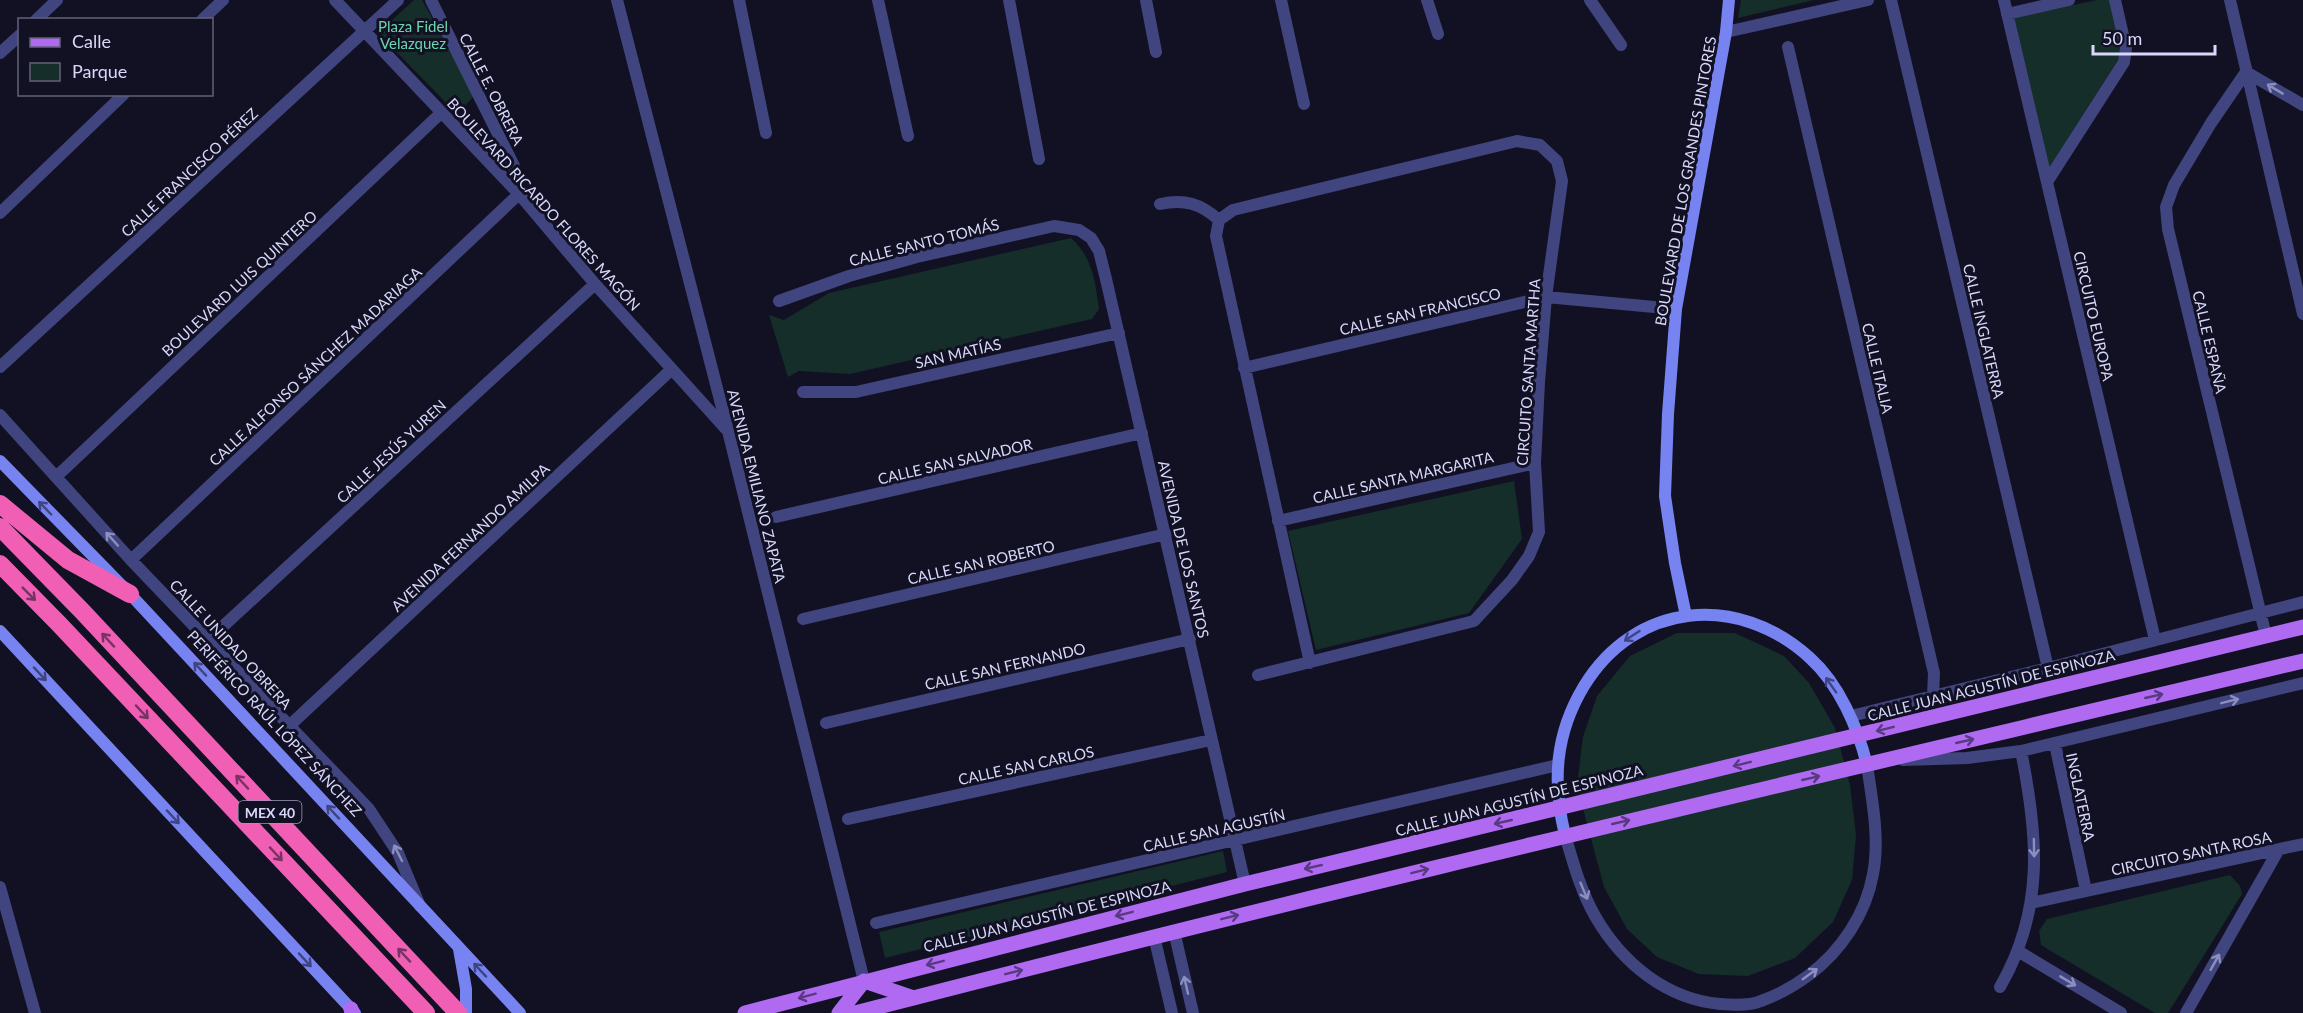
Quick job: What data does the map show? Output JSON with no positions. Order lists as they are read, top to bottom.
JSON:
{
  "streets": {
    "highway": ["MEX 40"],
    "main road": ["BOULEVARD DE LOS GRANDES PINTORES", "CALLE JUAN AGUSTÍN DE ESPINOZA", "PERIFÉRICO RAÚL LÓPEZ SÁNCHEZ"],
    "street": [
      "CALLE E. OBRERA",
      "CALLE FRANCISCO PÉREZ",
      "BOULEVARD RICARDO FLORES MAGÓN",
      "CALLE SANTO TOMÁS",
      "BOULEVARD LUIS QUINTERO",
      "CALLE SAN FRANCISCO",
      "CIRCUITO EUROPA",
      "CALLE INGLATERRA",
      "CALLE ESPAÑA",
      "SAN MATÍAS",
      "CALLE ALFONSO SÁNCHEZ MADARIAGA",
      "CALLE ITALIA",
      "CIRCUITO SANTA MARTHA",
      "CALLE JESÚS YUREN",
      "CALLE SAN SALVADOR",
      "CALLE SANTA MARGARITA",
      "AVENIDA EMILIANO ZAPATA",
      "AVENIDA FERNANDO AMILPA",
      "AVENIDA DE LOS SANTOS",
      "CALLE SAN ROBERTO",
      "CALLE UNIDAD OBRERA",
      "CALLE SAN FERNANDO",
      "CALLE SAN CARLOS",
      "INGLATERRA",
      "CALLE SAN AGUSTÍN",
      "CIRCUITO SANTA ROSA"
    ]
  },
  "crossings": [
    ["CALLE E. OBRERA", "BOULEVARD RICARDO FLORES MAGÓN"],
    ["CALLE E. OBRERA", "CALLE ALFONSO SÁNCHEZ MADARIAGA"],
    ["CALLE FRANCISCO PÉREZ", "BOULEVARD RICARDO FLORES MAGÓN"],
    ["BOULEVARD DE LOS GRANDES PINTORES", "CALLE SAN FRANCISCO"],
    ["BOULEVARD RICARDO FLORES MAGÓN", "BOULEVARD LUIS QUINTERO"],
    ["BOULEVARD RICARDO FLORES MAGÓN", "CALLE ALFONSO SÁNCHEZ MADARIAGA"],
    ["BOULEVARD RICARDO FLORES MAGÓN", "CALLE JESÚS YUREN"],
    ["BOULEVARD RICARDO FLORES MAGÓN", "AVENIDA EMILIANO ZAPATA"],
    ["BOULEVARD RICARDO FLORES MAGÓN", "AVENIDA FERNANDO AMILPA"],
    ["CALLE SANTO TOMÁS", "AVENIDA DE LOS SANTOS"],
    ["BOULEVARD LUIS QUINTERO", "CALLE UNIDAD OBRERA"],
    ["CALLE SAN FRANCISCO", "CIRCUITO SANTA MARTHA"],
    ["CALLE ESPAÑA", "CALLE JUAN AGUSTÍN DE ESPINOZA"],
    ["SAN MATÍAS", "AVENIDA DE LOS SANTOS"],
    ["CALLE ALFONSO SÁNCHEZ MADARIAGA", "CALLE UNIDAD OBRERA"],
    ["CIRCUITO SANTA MARTHA", "CALLE SANTA MARGARITA"],
    ["CALLE JESÚS YUREN", "CALLE UNIDAD OBRERA"],
    ["CALLE SAN SALVADOR", "AVENIDA DE LOS SANTOS"],
    ["AVENIDA EMILIANO ZAPATA", "CALLE JUAN AGUSTÍN DE ESPINOZA"],
    ["AVENIDA FERNANDO AMILPA", "CALLE UNIDAD OBRERA"],
    ["AVENIDA DE LOS SANTOS", "CALLE SAN ROBERTO"],
    ["AVENIDA DE LOS SANTOS", "CALLE SAN FERNANDO"],
    ["AVENIDA DE LOS SANTOS", "CALLE JUAN AGUSTÍN DE ESPINOZA"],
    ["AVENIDA DE LOS SANTOS", "CALLE SAN CARLOS"],
    ["AVENIDA DE LOS SANTOS", "CALLE SAN AGUSTÍN"],
    ["CALLE UNIDAD OBRERA", "PERIFÉRICO RAÚL LÓPEZ SÁNCHEZ"],
    ["INGLATERRA", "CIRCUITO SANTA ROSA"]
  ],
  "one_way": ["CALLE UNIDAD OBRERA", "PERIFÉRICO RAÚL LÓPEZ SÁNCHEZ"],
  "parks": ["Plaza Fidel Velazquez"],
  "legend": ["Calle", "Parque"],
  "scale_bar": "50 m"
}
